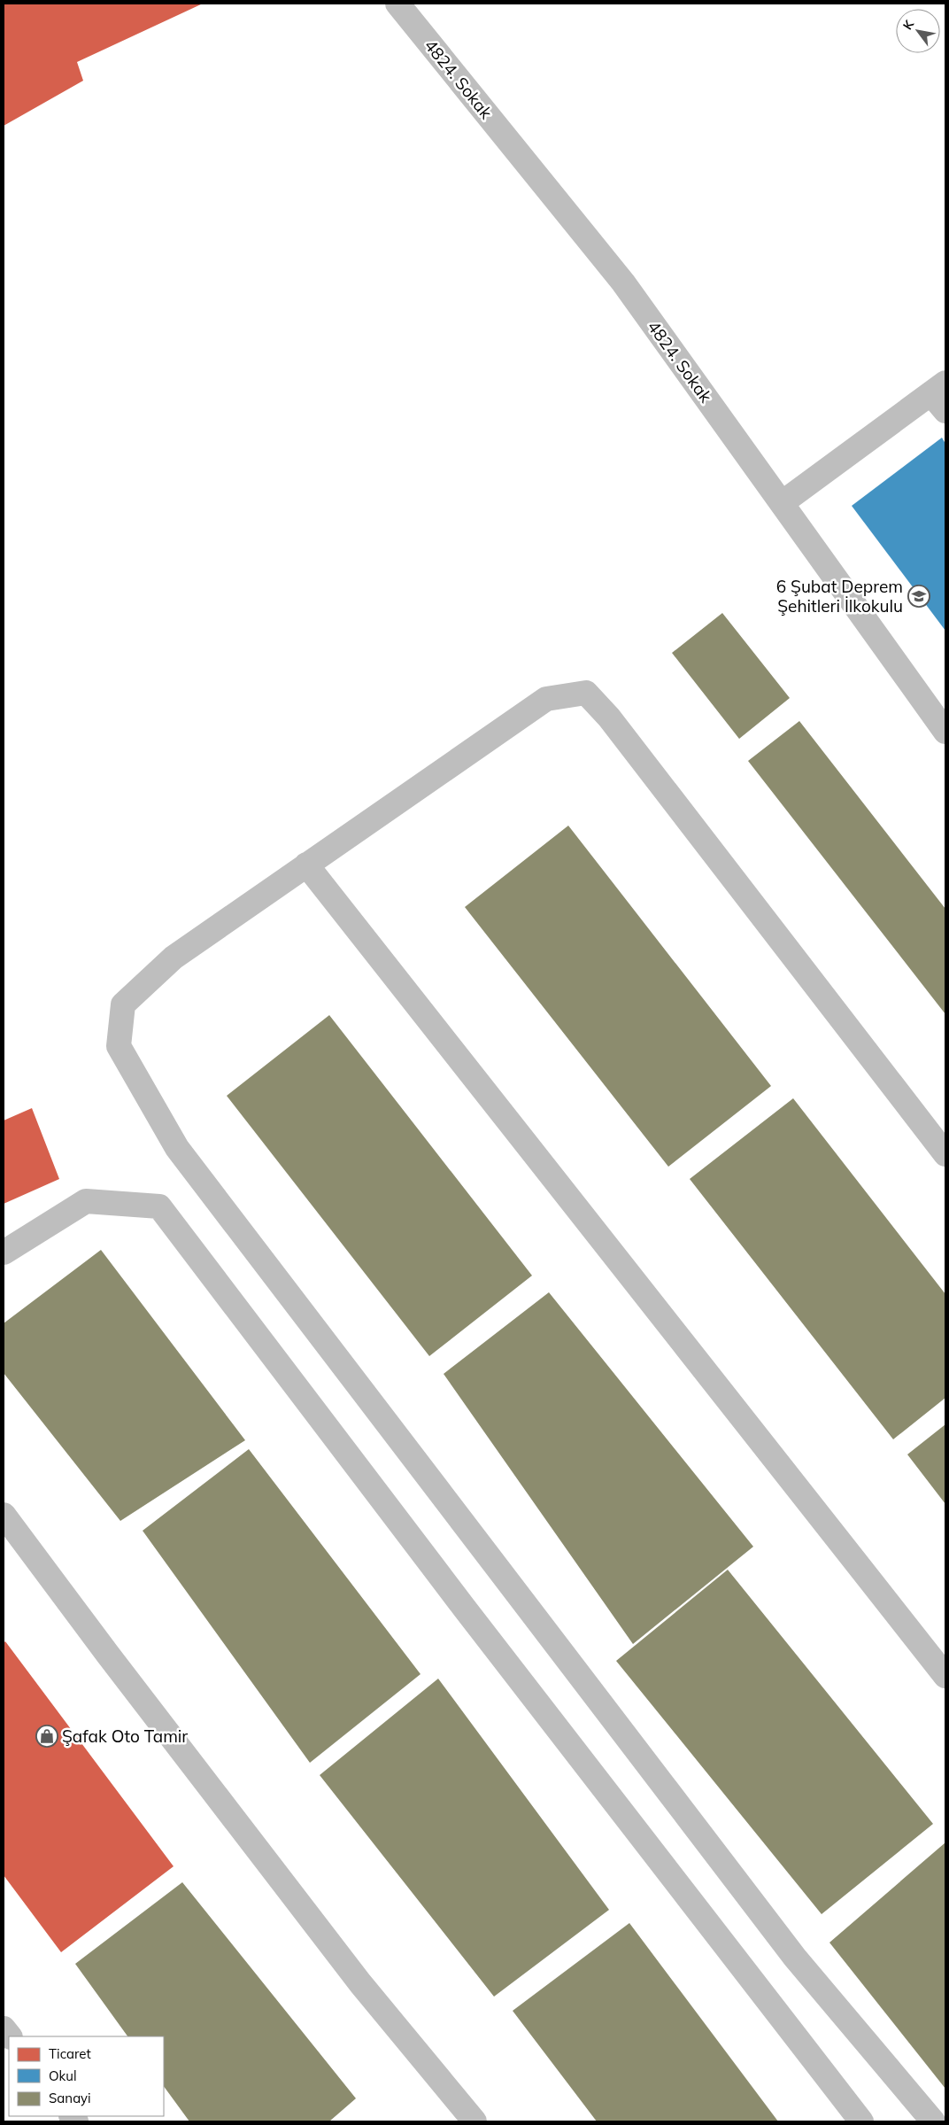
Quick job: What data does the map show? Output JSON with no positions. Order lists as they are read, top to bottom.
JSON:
{
  "streets": {
    "street": ["4824. Sokak"]
  },
  "places": {
    "school or university": ["6 Şubat Deprem Şehitleri İlkokulu"],
    "shop": ["Şafak Oto Tamir"]
  },
  "legend": ["Ticaret", "Okul", "Sanayi"],
  "north": "top left"
}
